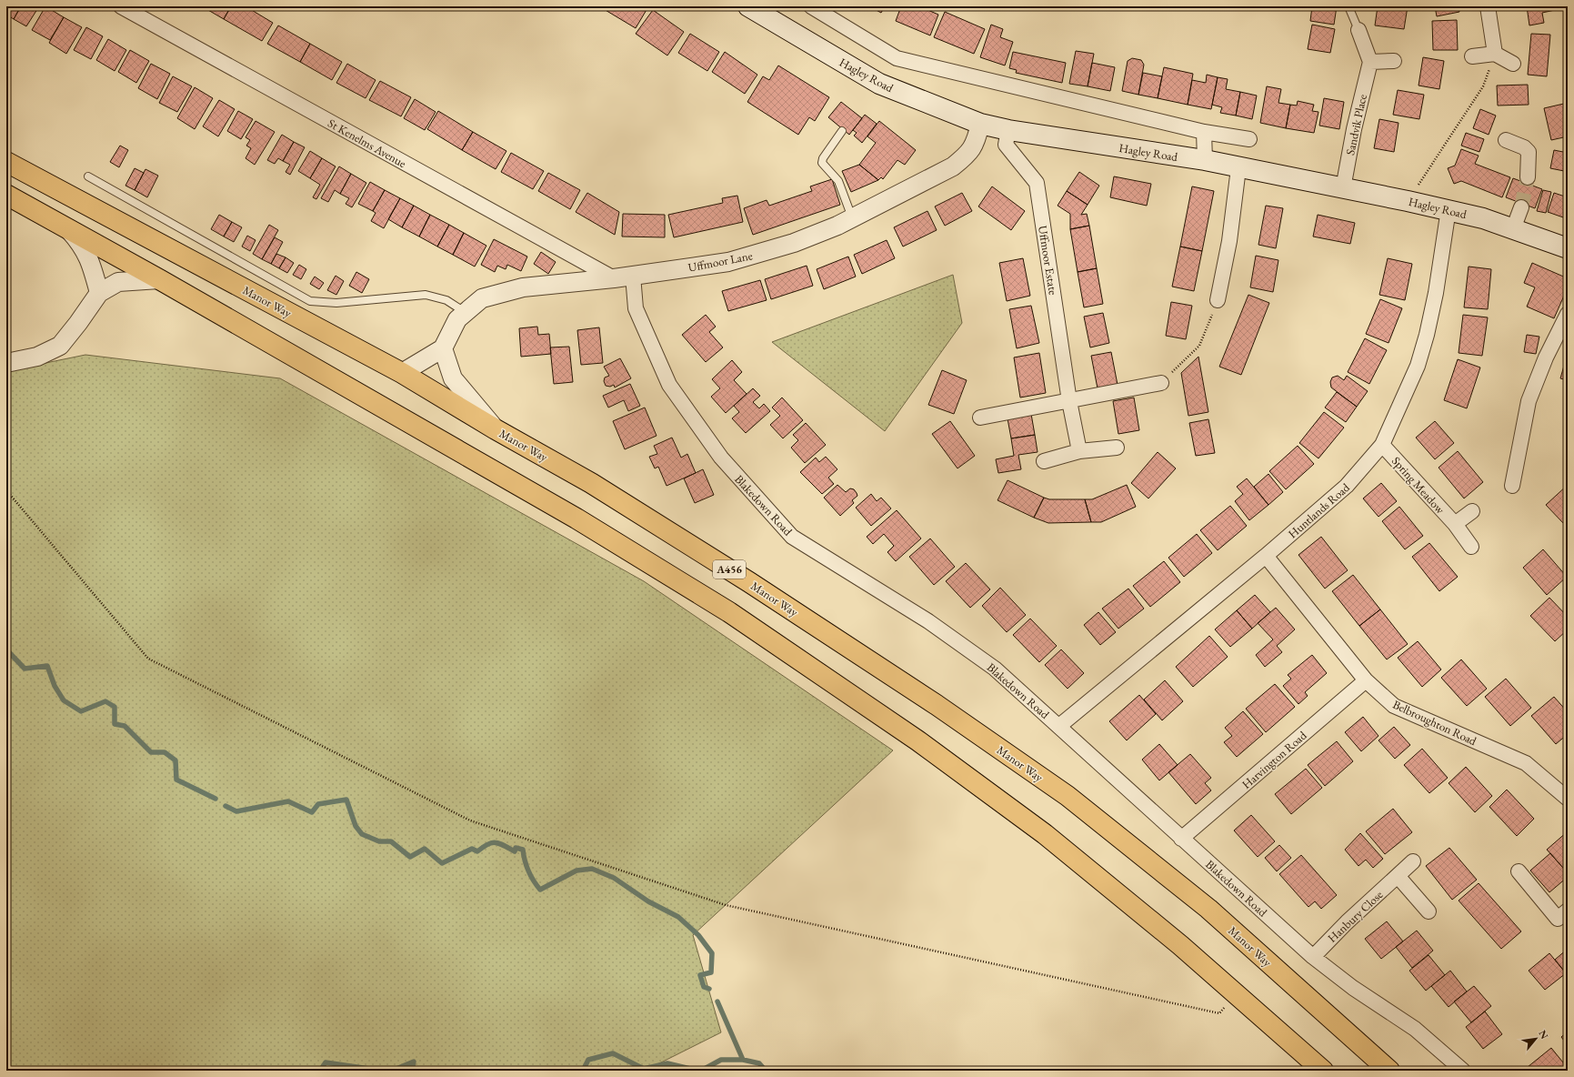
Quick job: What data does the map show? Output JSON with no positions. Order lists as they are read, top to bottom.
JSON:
{
  "streets": {
    "highway": ["Manor Way", "A456"],
    "main road": ["Hagley Road"],
    "street": [
      "Sandvik Place",
      "St Kenelms Avenue",
      "Uffmoor Estate",
      "Uffmoor Lane",
      "Spring Meadow",
      "Blakedown Road",
      "Huntlands Road",
      "Belbroughton Road",
      "Harvington Road",
      "Hanbury Close"
    ]
  },
  "crossings": [
    ["Hagley Road", "Sandvik Place"],
    ["Hagley Road", "Uffmoor Estate"],
    ["Hagley Road", "Uffmoor Lane"],
    ["Hagley Road", "Huntlands Road"],
    ["St Kenelms Avenue", "Uffmoor Lane"],
    ["Uffmoor Lane", "Blakedown Road"],
    ["Spring Meadow", "Huntlands Road"],
    ["Blakedown Road", "Huntlands Road"],
    ["Blakedown Road", "Harvington Road"],
    ["Blakedown Road", "Hanbury Close"],
    ["Huntlands Road", "Belbroughton Road"],
    ["Belbroughton Road", "Harvington Road"]
  ],
  "north": "top right"
}
